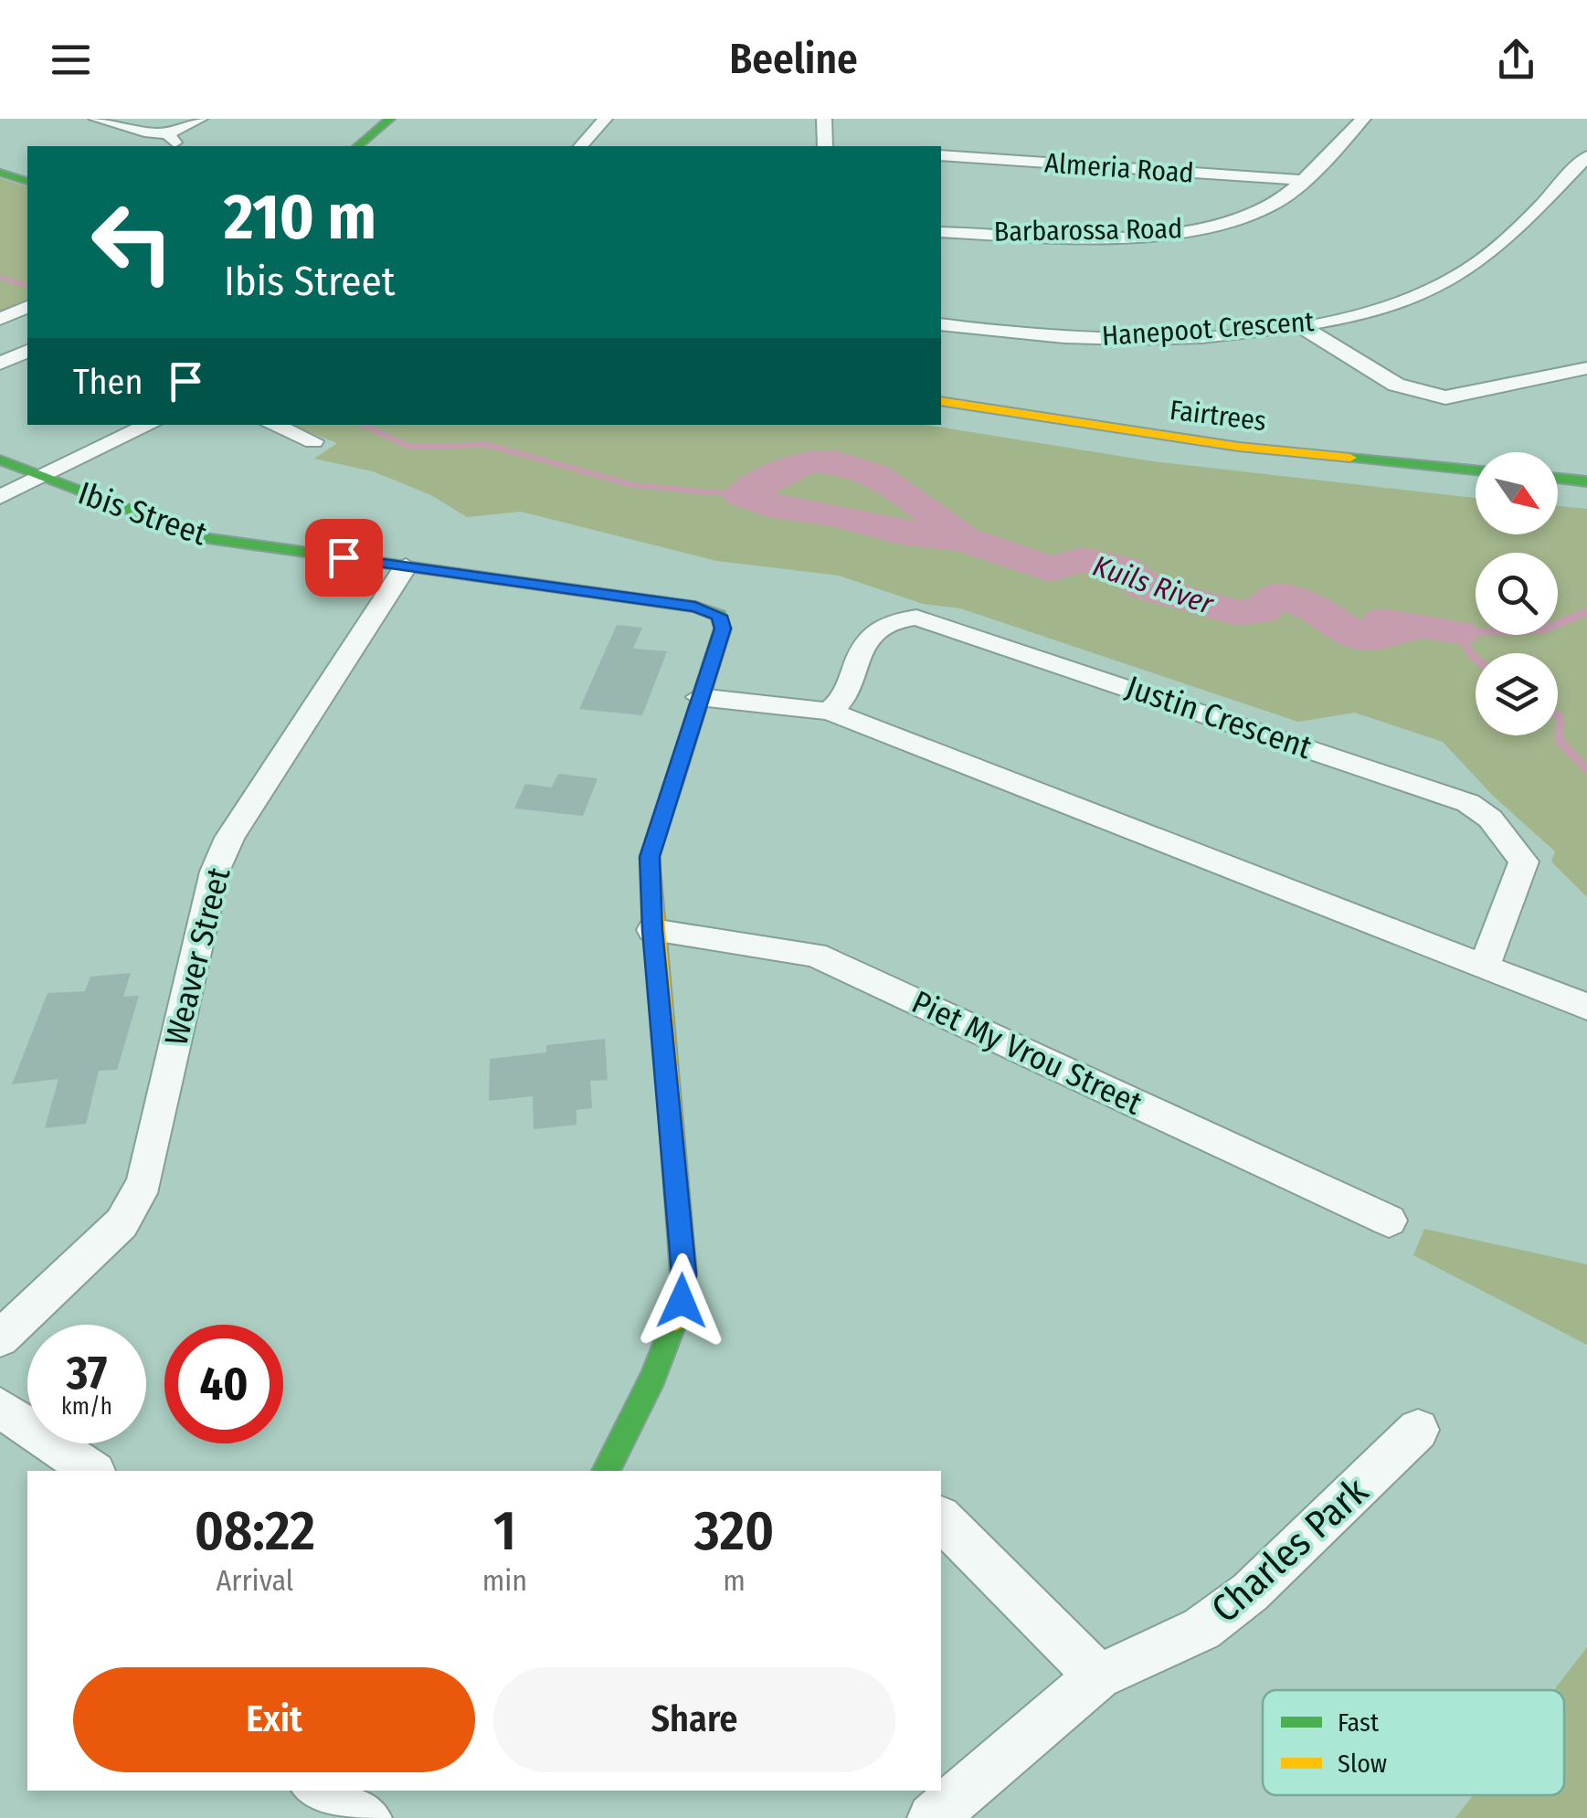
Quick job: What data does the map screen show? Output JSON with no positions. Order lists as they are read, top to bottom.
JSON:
{
  "streets": {
    "street": [
      "Almeria Road",
      "Barbarossa Road",
      "Hanepoot Crescent",
      "Fairtrees",
      "Ibis Street",
      "Justin Crescent",
      "Weaver Street",
      "Piet My Vrou Street",
      "Charles Park"
    ]
  },
  "crossings": [
    ["Almeria Road", "Barbarossa Road"],
    ["Ibis Street", "Weaver Street"],
    ["Ibis Street", "Piet My Vrou Street"]
  ],
  "water": ["Kuils River"],
  "legend": ["Fast", "Slow"],
  "north": "bottom right",
  "page": {
    "header": "Beeline",
    "turn": ["210 m", "Ibis Street"],
    "then": "Then",
    "speed": "37 km/h",
    "limit": "40",
    "eta": [
      "08:22",
      "Arrival",
      "1",
      "min",
      "320",
      "m"
    ],
    "buttons": ["Exit", "Share"]
  }
}
